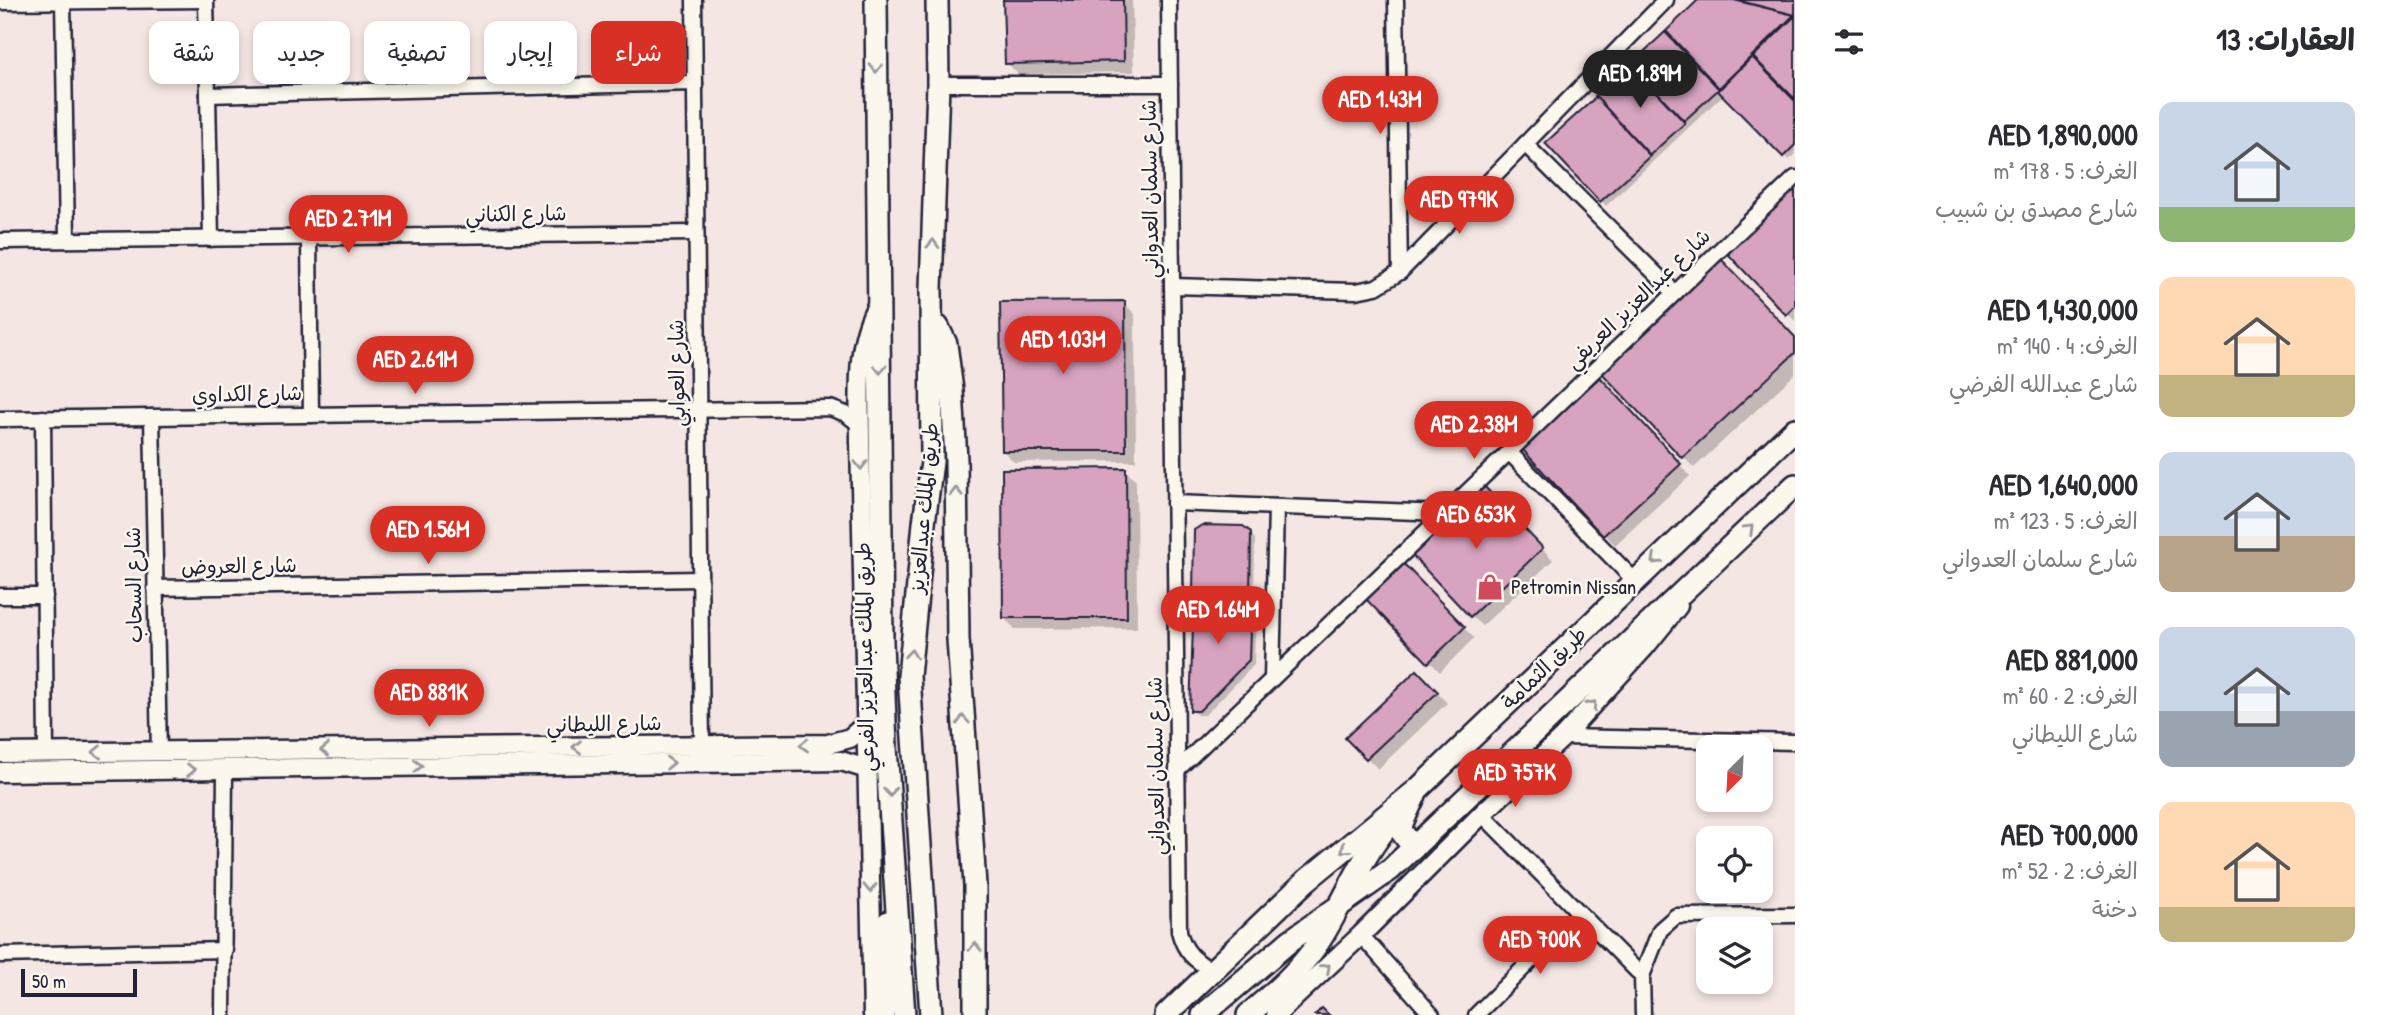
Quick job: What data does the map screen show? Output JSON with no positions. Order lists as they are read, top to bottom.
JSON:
{
  "streets": {
    "main road": ["طريق الملك عبدالعزيز", "طريق الثمامة"],
    "street": [
      "شارع سلمان العدواني",
      "شارع الكناني",
      "شارع عبدالعزيز العريفي",
      "شارع العوابي",
      "شارع الكداوي",
      "شارع العروض",
      "شارع السحاب",
      "طريق الملك عبدالعزيز الفرعي",
      "شارع الليطاني"
    ]
  },
  "crossings": [
    ["شارع سلمان العدواني", "شارع عبدالعزيز العريفي"],
    ["شارع سلمان العدواني", "طريق الثمامة"],
    ["شارع الكناني", "شارع العوابي"],
    ["شارع العوابي", "شارع الكداوي"],
    ["شارع العوابي", "شارع العروض"],
    ["شارع العوابي", "شارع الليطاني"],
    ["شارع الكداوي", "شارع السحاب"],
    ["طريق الملك عبدالعزيز", "طريق الملك عبدالعزيز الفرعي"],
    ["شارع العروض", "شارع السحاب"],
    ["شارع السحاب", "شارع الليطاني"],
    ["طريق الملك عبدالعزيز الفرعي", "شارع الليطاني"]
  ],
  "one_way": ["طريق الملك عبدالعزيز الفرعي"],
  "places": {
    "shop": ["Petromin Nissan"]
  },
  "scale_bar": "50 m",
  "north": "bottom left",
  "page": {
    "heading": "العقارات: 13",
    "chip": [
      "شراء",
      "إيجار",
      "تصفية",
      "جديد",
      "شقة"
    ],
    "price": [
      "AED 1.89M",
      "AED 1.43M",
      "AED 979K",
      "AED 2.71M",
      "AED 1.03M",
      "AED 2.61M",
      "AED 2.38M",
      "AED 653K",
      "AED 1.56M",
      "AED 1.64M",
      "AED 881K",
      "AED 757K",
      "AED 700K"
    ],
    "list": [
      {
        "name": "AED 1,890,000",
        "note": "الغرف: 5 · 178 m² · شارع مصدق بن شبيب"
      },
      {
        "name": "AED 1,430,000",
        "note": "الغرف: 4 · 140 m² · شارع عبدالله الفرضي"
      },
      {
        "name": "AED 1,640,000",
        "note": "الغرف: 5 · 123 m² · شارع سلمان العدواني"
      },
      {
        "name": "AED 881,000",
        "note": "الغرف: 2 · 60 m² · شارع الليطاني"
      },
      {
        "name": "AED 700,000",
        "note": "الغرف: 2 · 52 m² · دخنة"
      }
    ],
    "scale": "50 m"
  }
}
